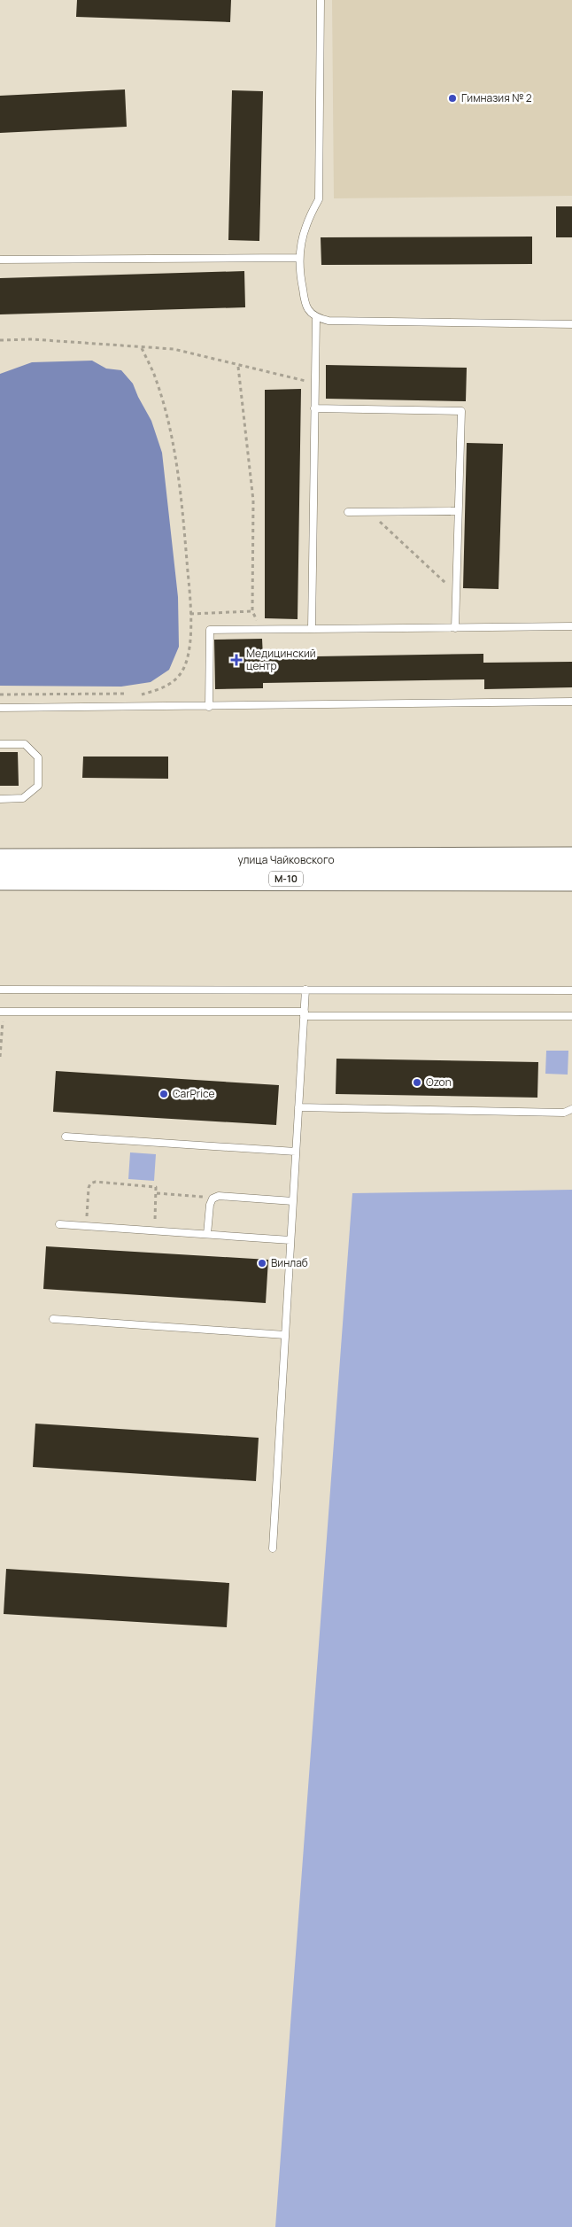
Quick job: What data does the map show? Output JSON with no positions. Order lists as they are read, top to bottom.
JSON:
{
  "streets": {
    "highway": ["улица Чайковского", "М-10"]
  },
  "places": {
    "other": [
      "Гимназия № 2",
      "Ozon",
      "CarPrice",
      "Винлаб"
    ],
    "health": ["Медицинский центр"]
  }
}
